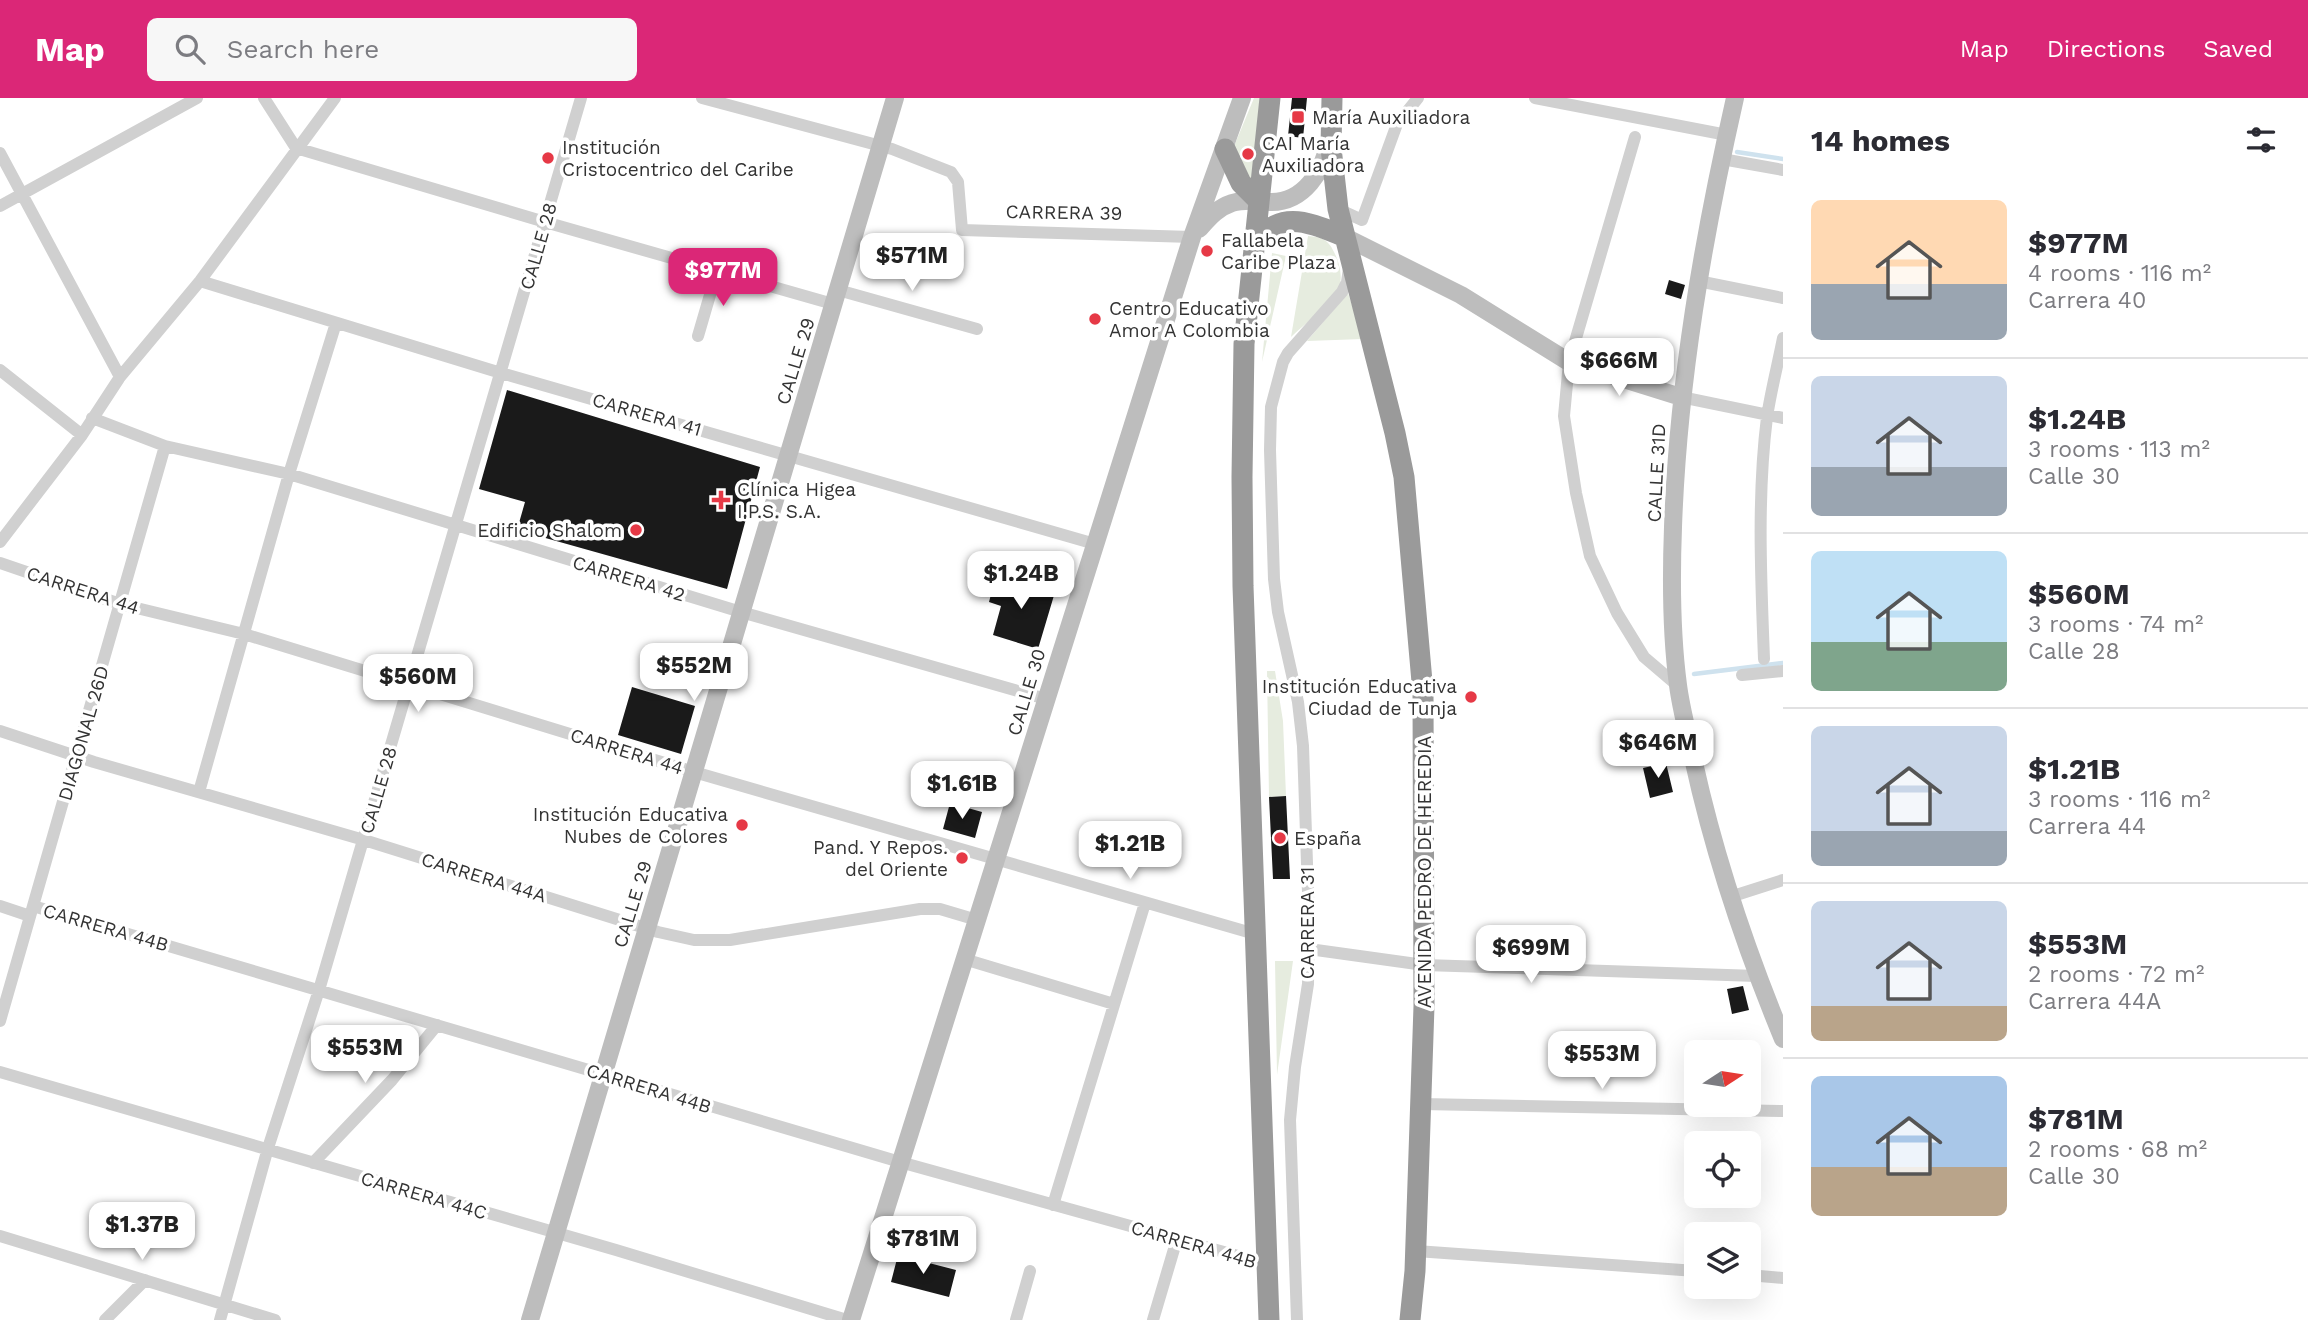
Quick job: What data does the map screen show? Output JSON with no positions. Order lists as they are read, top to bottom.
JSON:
{
  "streets": {
    "highway": ["AVENIDA PEDRO DE HEREDIA"],
    "street": [
      "CARRERA 39",
      "CALLE 28",
      "CALLE 29",
      "CARRERA 41",
      "CALLE 31D",
      "CARRERA 42",
      "CARRERA 44",
      "CALLE 30",
      "DIAGONAL 26D",
      "CARRERA 44A",
      "CARRERA 31",
      "CARRERA 44B",
      "CARRERA 44C"
    ]
  },
  "crossings": [
    ["CARRERA 39", "CALLE 29"],
    ["CARRERA 39", "CALLE 30"],
    ["CALLE 28", "CARRERA 41"],
    ["CALLE 28", "CARRERA 42"],
    ["CALLE 28", "CARRERA 44"],
    ["CALLE 28", "CARRERA 44A"],
    ["CALLE 28", "CARRERA 44B"],
    ["CALLE 28", "CARRERA 44C"],
    ["CALLE 29", "CARRERA 41"],
    ["CALLE 29", "CARRERA 42"],
    ["CALLE 29", "CARRERA 44"],
    ["CALLE 29", "CARRERA 44A"],
    ["CALLE 29", "CARRERA 44B"],
    ["CALLE 29", "CARRERA 44C"],
    ["CARRERA 41", "CALLE 30"],
    ["CARRERA 42", "CALLE 30"],
    ["CARRERA 42", "DIAGONAL 26D"],
    ["CARRERA 44", "CALLE 30"],
    ["CARRERA 44", "DIAGONAL 26D"],
    ["CALLE 30", "AVENIDA PEDRO DE HEREDIA"],
    ["CALLE 30", "CARRERA 44A"],
    ["CALLE 30", "CARRERA 44B"],
    ["CALLE 30", "CARRERA 44C"],
    ["DIAGONAL 26D", "CARRERA 44A"],
    ["DIAGONAL 26D", "CARRERA 44B"],
    ["AVENIDA PEDRO DE HEREDIA", "CARRERA 31"]
  ],
  "places": {
    "transit": ["María Auxiliadora"],
    "other": [
      "CAI María Auxiliadora",
      "Institución Cristocentrico del Caribe",
      "Fallabela Caribe Plaza",
      "Centro Educativo Amor A Colombia",
      "Edificio Shalom",
      "Institución Educativa Ciudad de Tunja",
      "Institución Educativa Nubes de Colores",
      "España",
      "Pand. Y Repos. del Oriente"
    ],
    "health": ["Clínica Higea I.P.S. S.A."]
  },
  "north": "right",
  "page": {
    "header": "Map",
    "search": "Search here",
    "nav": ["Map", "Directions", "Saved"],
    "heading": "14 homes",
    "list": [
      {
        "name": "$977M",
        "note": "4 rooms · 116 m² · Carrera 40"
      },
      {
        "name": "$1.24B",
        "note": "3 rooms · 113 m² · Calle 30"
      },
      {
        "name": "$560M",
        "note": "3 rooms · 74 m² · Calle 28"
      },
      {
        "name": "$1.21B",
        "note": "3 rooms · 116 m² · Carrera 44"
      },
      {
        "name": "$553M",
        "note": "2 rooms · 72 m² · Carrera 44A"
      },
      {
        "name": "$781M",
        "note": "2 rooms · 68 m² · Calle 30"
      }
    ],
    "price": [
      "$571M",
      "$977M",
      "$666M",
      "$1.24B",
      "$552M",
      "$560M",
      "$646M",
      "$1.61B",
      "$1.21B",
      "$699M",
      "$553M",
      "$553M",
      "$1.37B",
      "$781M"
    ]
  }
}
